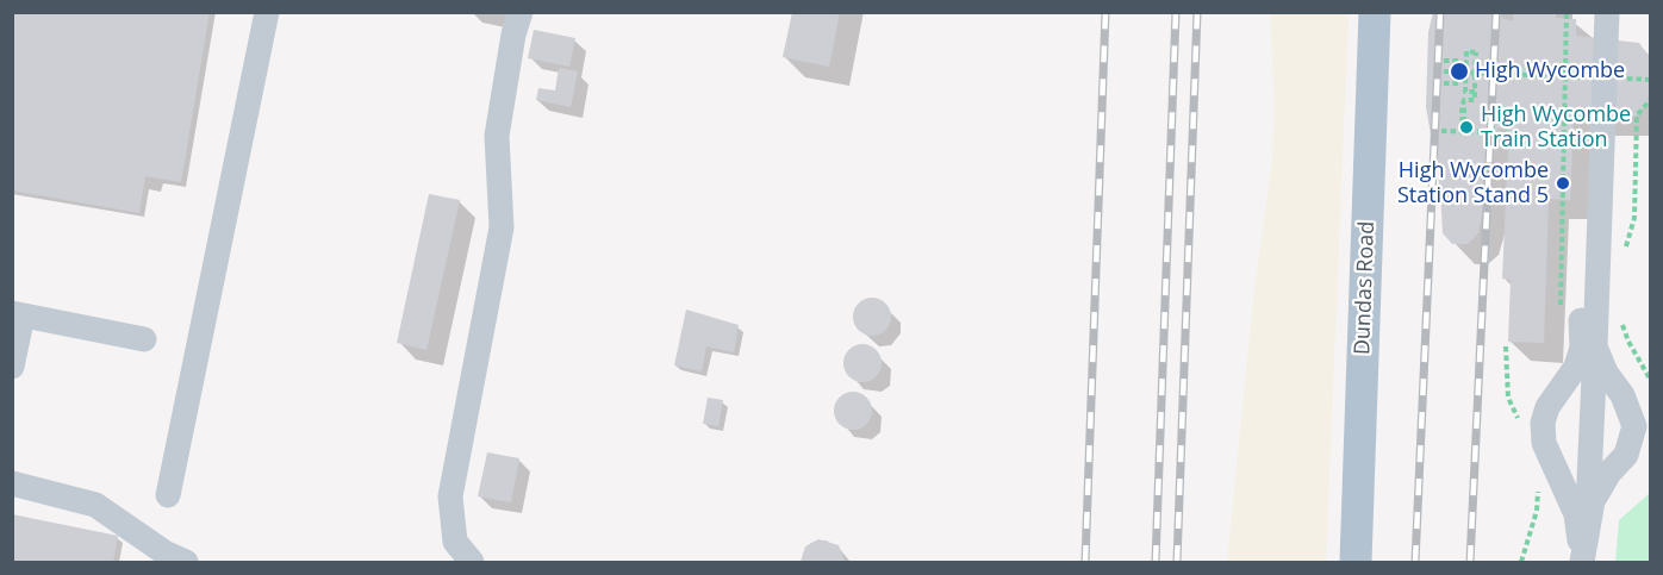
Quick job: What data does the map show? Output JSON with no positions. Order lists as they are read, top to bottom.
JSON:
{
  "streets": {
    "main road": ["Dundas Road"]
  },
  "places": ["High Wycombe", "High Wycombe Train Station", "High Wycombe Station Stand 5"]
}
